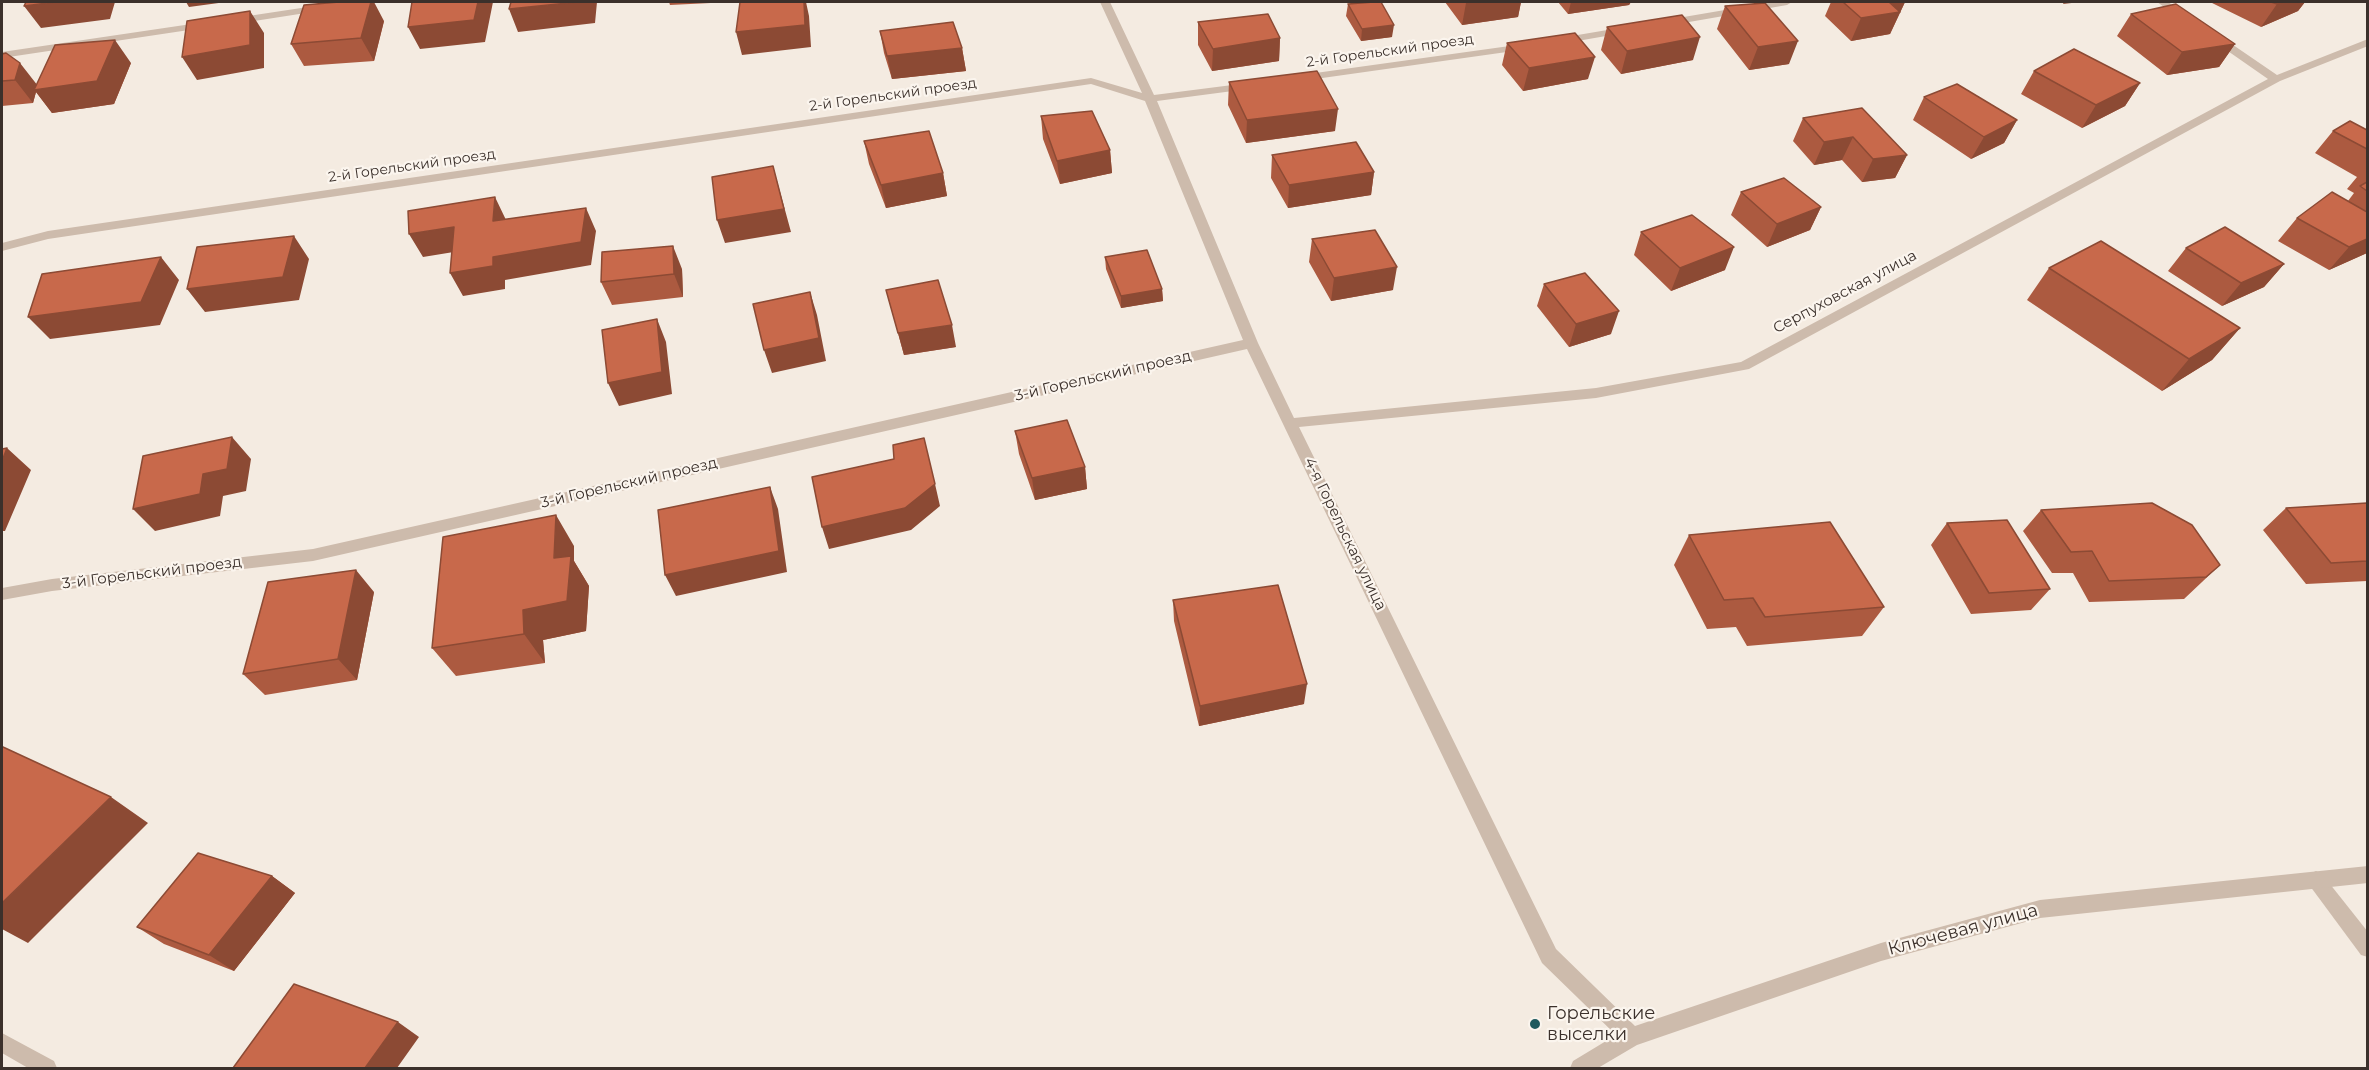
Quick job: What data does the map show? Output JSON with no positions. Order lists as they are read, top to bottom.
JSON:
{
  "streets": {
    "street": [
      "2-й Горельский проезд",
      "Серпуховская улица",
      "3-й Горельский проезд",
      "4-я Горельская улица",
      "Ключевая улица"
    ]
  },
  "crossings": [
    ["2-й Горельский проезд", "4-я Горельская улица"],
    ["Серпуховская улица", "4-я Горельская улица"],
    ["3-й Горельский проезд", "4-я Горельская улица"],
    ["4-я Горельская улица", "Ключевая улица"]
  ],
  "places": ["Горельские выселки"]
}
